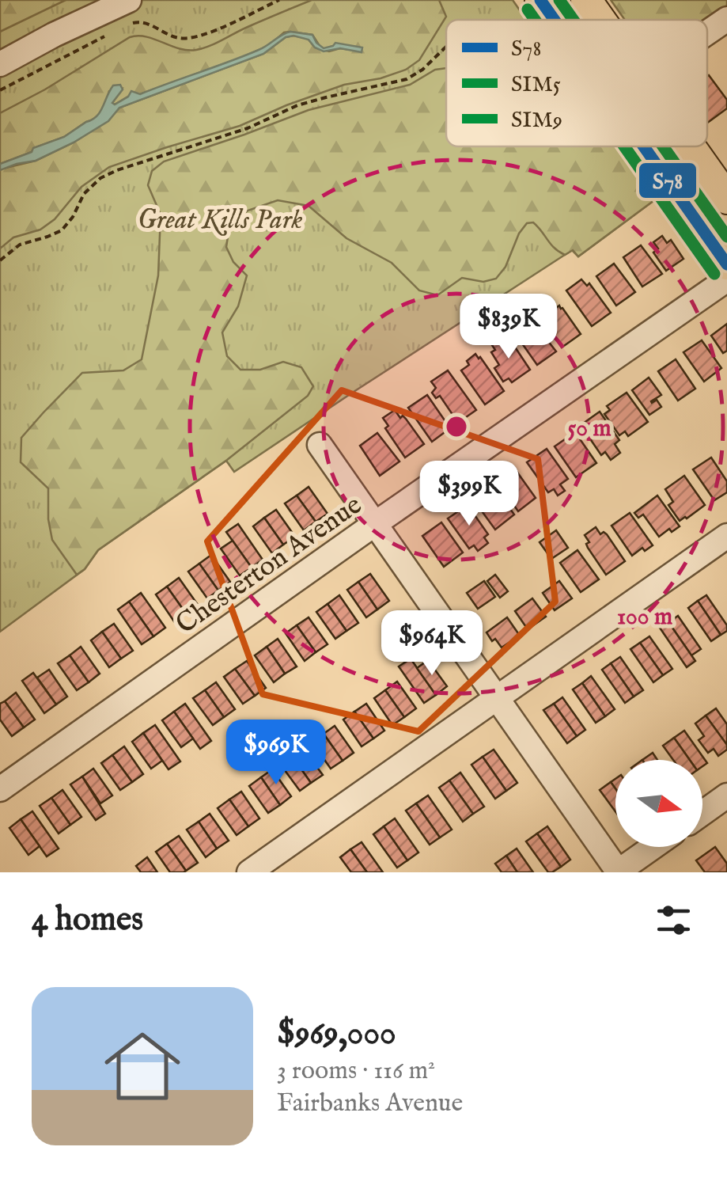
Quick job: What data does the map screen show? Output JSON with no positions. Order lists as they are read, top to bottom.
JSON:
{
  "streets": {
    "street": ["Chesterton Avenue"]
  },
  "parks": ["Great Kills Park"],
  "lines": ["transit line S78", "transit line SIM9", "transit line SIM5"],
  "legend": ["S78", "SIM5", "SIM9"],
  "north": "right",
  "page": {
    "price": [
      "$839K",
      "$399K",
      "$964K",
      "$969K"
    ],
    "heading": "4 homes",
    "list": [
      {
        "name": "$969,000",
        "note": "3 rooms · 116 m² · Fairbanks Avenue"
      }
    ]
  },
  "rings": ["50 m", "100 m"]
}
